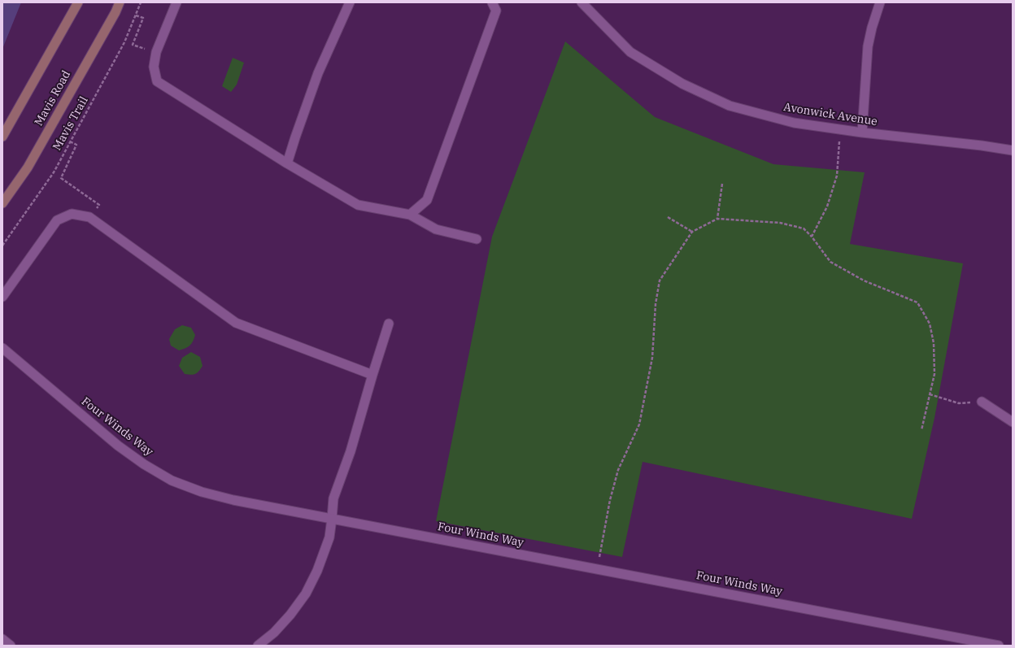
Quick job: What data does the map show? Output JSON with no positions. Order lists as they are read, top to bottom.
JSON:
{
  "streets": {
    "main road": ["Mavis Road"],
    "street": ["Avonwick Avenue", "Four Winds Way"],
    "path": ["Mavis Trail"]
  }
}
